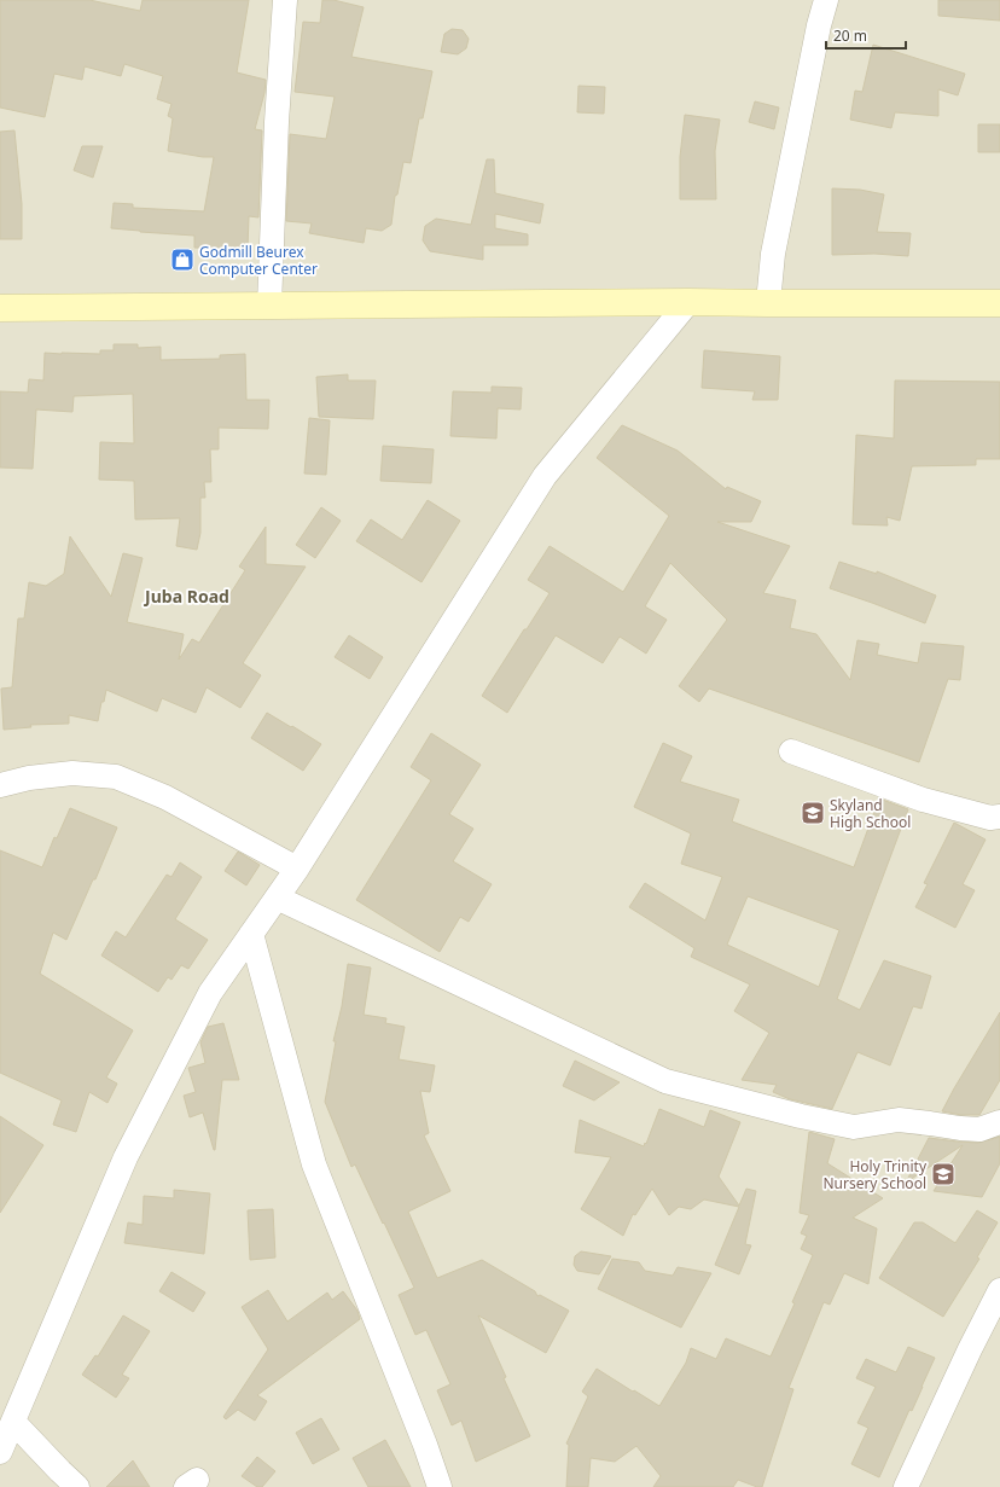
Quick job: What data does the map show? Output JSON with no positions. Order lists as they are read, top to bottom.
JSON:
{
  "districts": ["Juba Road"],
  "places": {
    "shop": ["Godmill Beurex Computer Center"],
    "school or university": ["Skyland High School", "Holy Trinity Nursery School"]
  },
  "scale_bar": "20 m"
}
